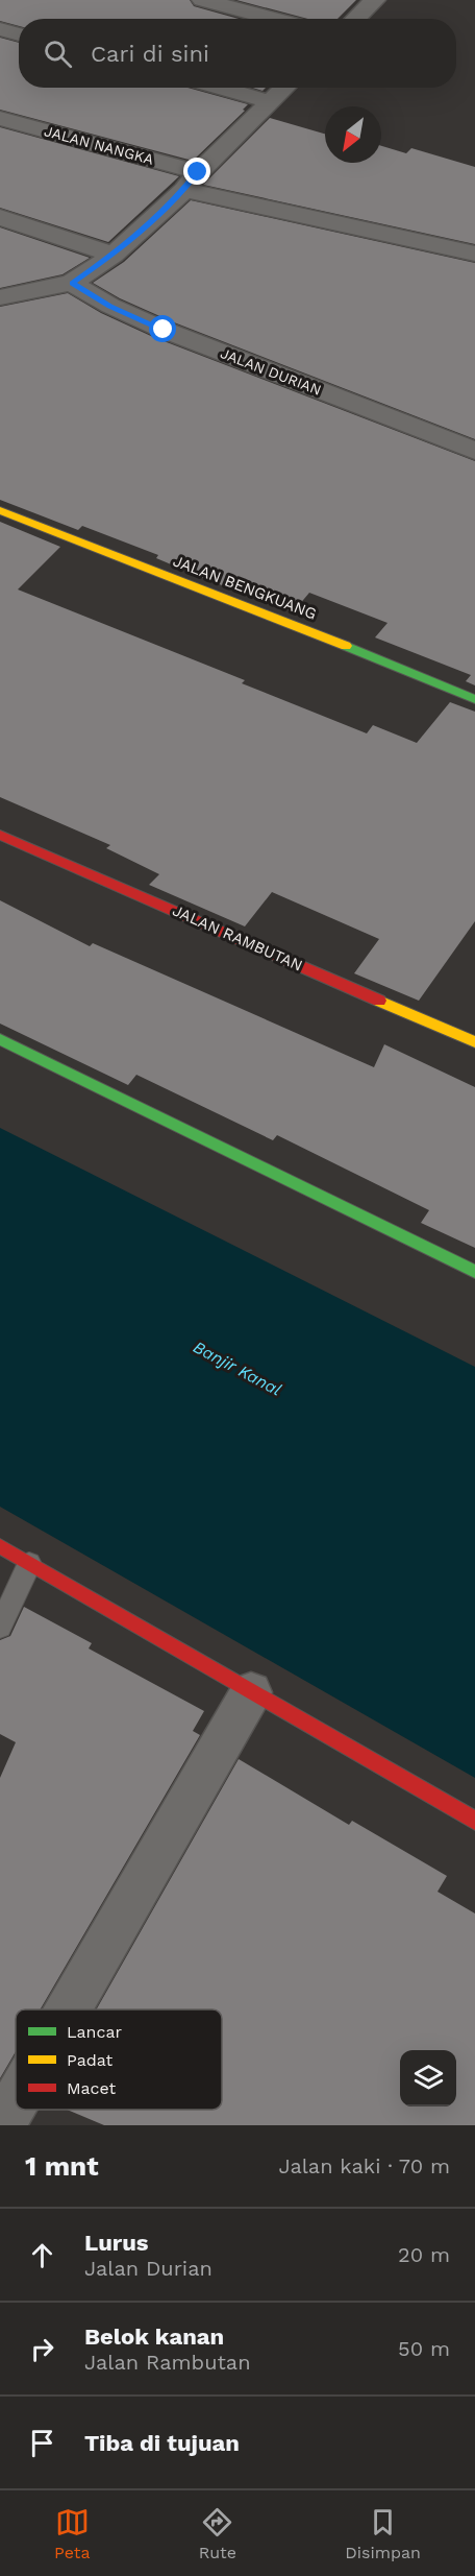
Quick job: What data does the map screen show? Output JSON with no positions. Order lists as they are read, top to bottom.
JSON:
{
  "streets": {
    "street": [
      "JALAN NANGKA",
      "JALAN DURIAN",
      "JALAN BENGKUANG",
      "JALAN RAMBUTAN"
    ]
  },
  "water": ["Banjir Kanal"],
  "legend": ["Lancar", "Padat", "Macet"],
  "north": "bottom left",
  "page": {
    "search": "Cari di sini",
    "heading": ["1 mnt", "Jalan kaki · 70 m"],
    "list": [
      ["Lurus", "Jalan Durian", "20 m"],
      ["Belok kanan", "Jalan Rambutan", "50 m"],
      "Tiba di tujuan"
    ],
    "nav": ["Peta", "Rute", "Disimpan"]
  }
}
